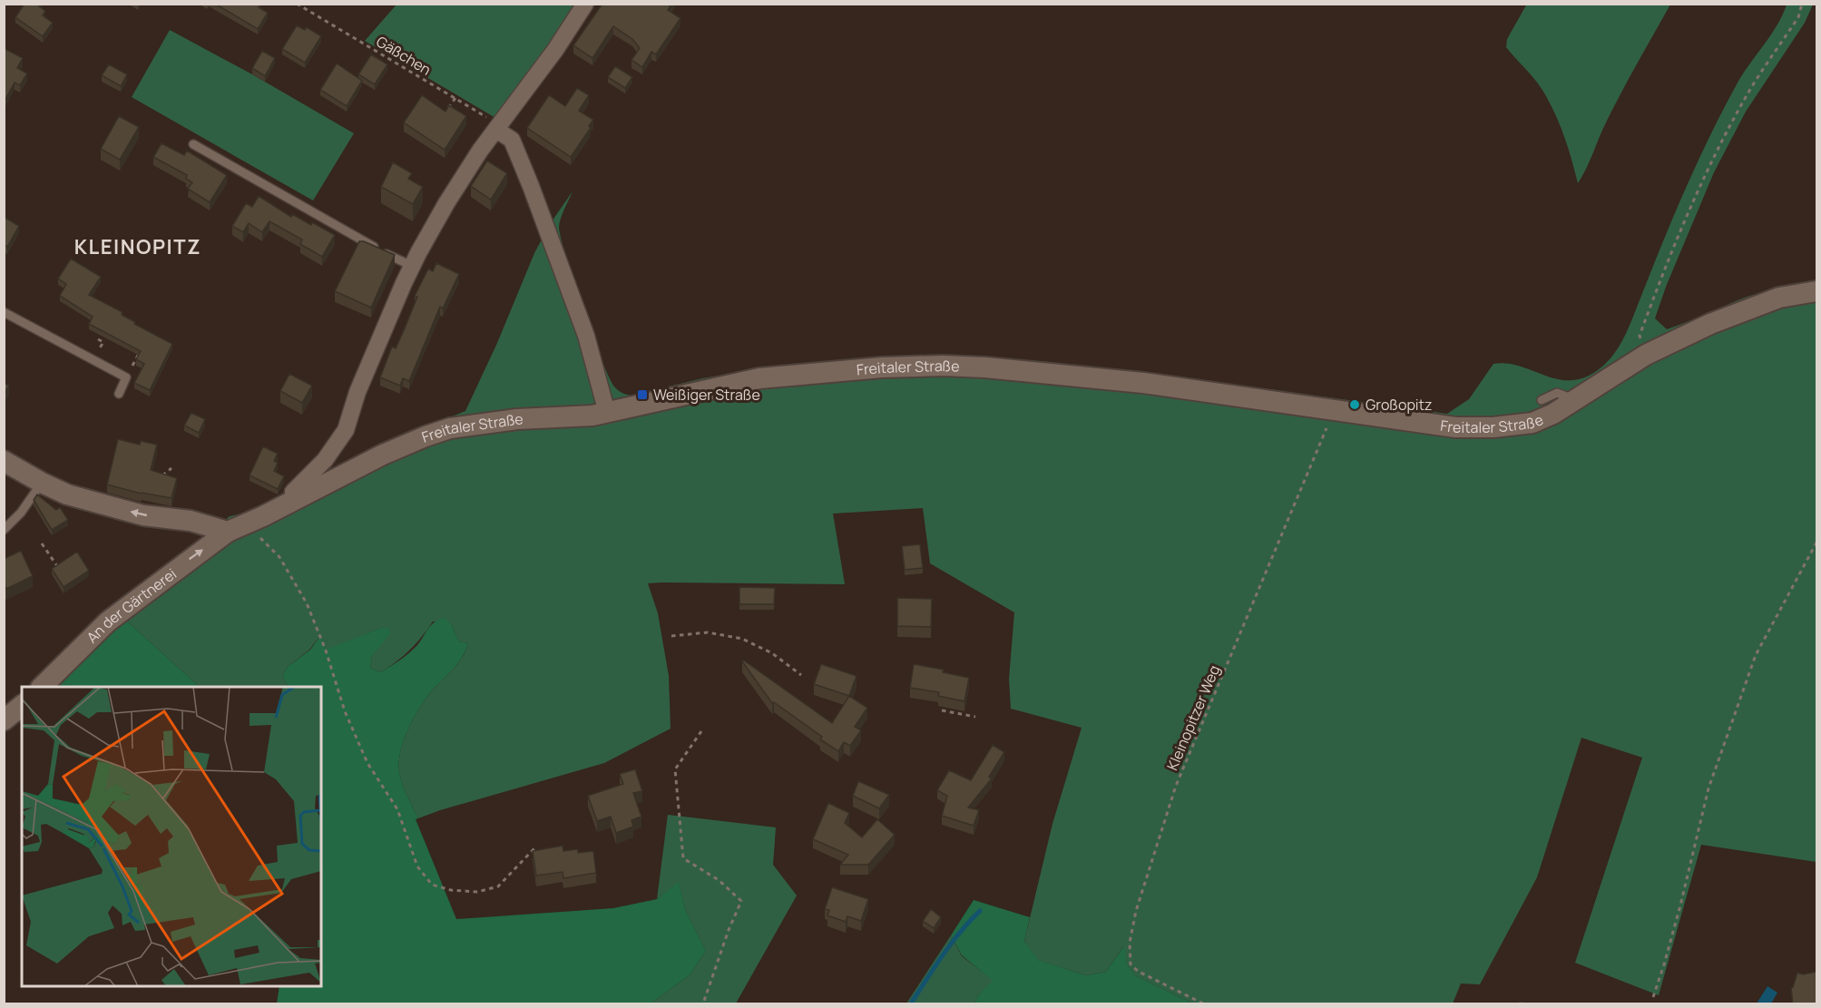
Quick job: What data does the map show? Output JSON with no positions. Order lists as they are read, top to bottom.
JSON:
{
  "streets": {
    "street": ["Freitaler Straße", "An der Gärtnerei"],
    "path": ["Gäßchen", "Kleinopitzer Weg"]
  },
  "crossings": [
    ["Freitaler Straße", "An der Gärtnerei"],
    ["Freitaler Straße", "Kleinopitzer Weg"]
  ],
  "one_way": ["An der Gärtnerei"],
  "districts": ["KLEINOPITZ"],
  "places": {
    "transit": ["Weißiger Straße"],
    "other": ["Großopitz"]
  }
}
